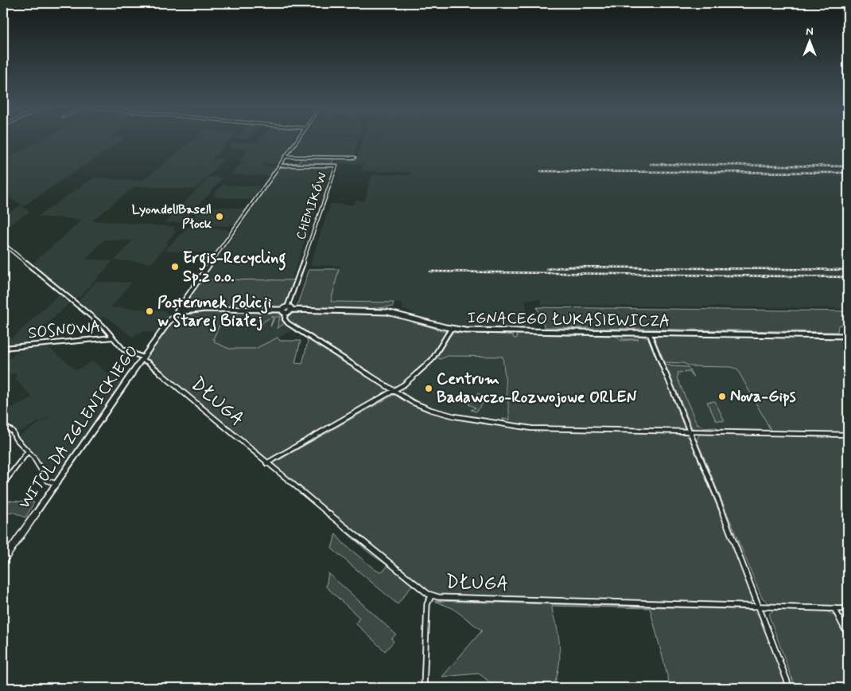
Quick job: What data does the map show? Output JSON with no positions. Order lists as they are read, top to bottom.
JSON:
{
  "streets": {
    "main road": ["IGNACEGO ŁUKASIEWICZA", "WITOLDA ZGLENICKIEGO"],
    "street": ["CHEMIKÓW", "SOSNOWA", "DŁUGA"]
  },
  "crossings": [
    ["SOSNOWA", "DŁUGA"],
    ["SOSNOWA", "WITOLDA ZGLENICKIEGO"],
    ["DŁUGA", "WITOLDA ZGLENICKIEGO"]
  ],
  "places": [
    "LyondellBasell Płock",
    "Ergis-Recycling Sp.z o.o.",
    "Posterunek Policji w Starej Białej",
    "Centrum Badawczo-Rozwojowe ORLEN",
    "Nova-Gips"
  ],
  "north": "top"
}
